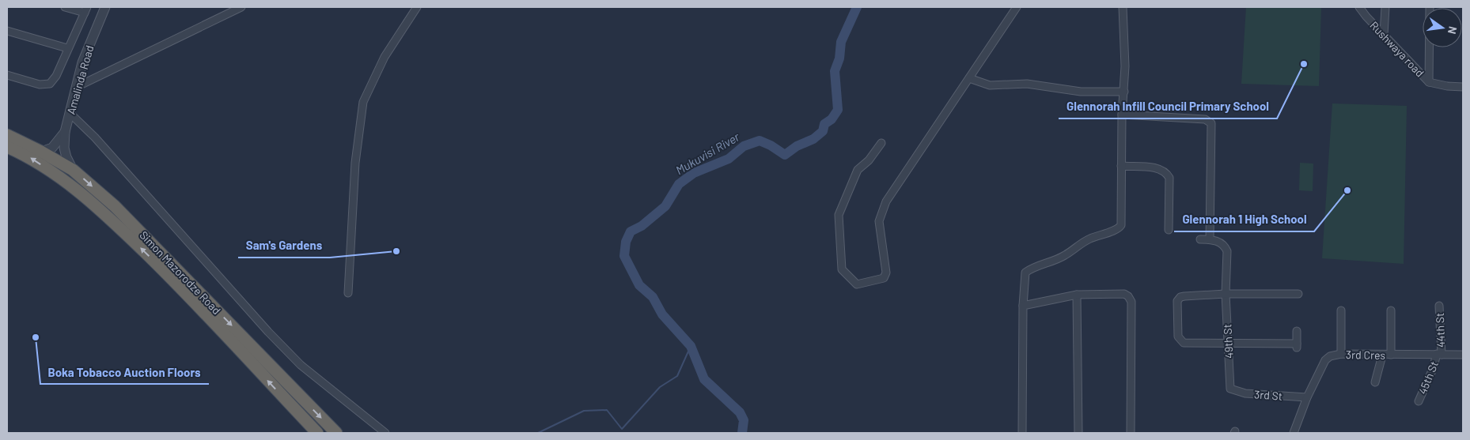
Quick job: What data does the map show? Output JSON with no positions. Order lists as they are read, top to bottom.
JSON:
{
  "streets": {
    "highway": ["Simon Mazorodze Road"],
    "street": [
      "Rushwaya road",
      "Amalinda Road",
      "44th St",
      "49th St",
      "3rd Cres",
      "45th St",
      "3rd St"
    ]
  },
  "crossings": [
    ["Amalinda Road", "Simon Mazorodze Road"],
    ["44th St", "3rd Cres"],
    ["44th St", "45th St"],
    ["49th St", "3rd St"],
    ["3rd Cres", "45th St"],
    ["3rd Cres", "3rd St"]
  ],
  "water": ["Mukuvisi River"],
  "places": [
    "Glennorah Infill Council Primary School",
    "Glennorah 1 High School",
    "Sam's Gardens",
    "Boka Tobacco Auction Floors"
  ],
  "north": "right"
}
